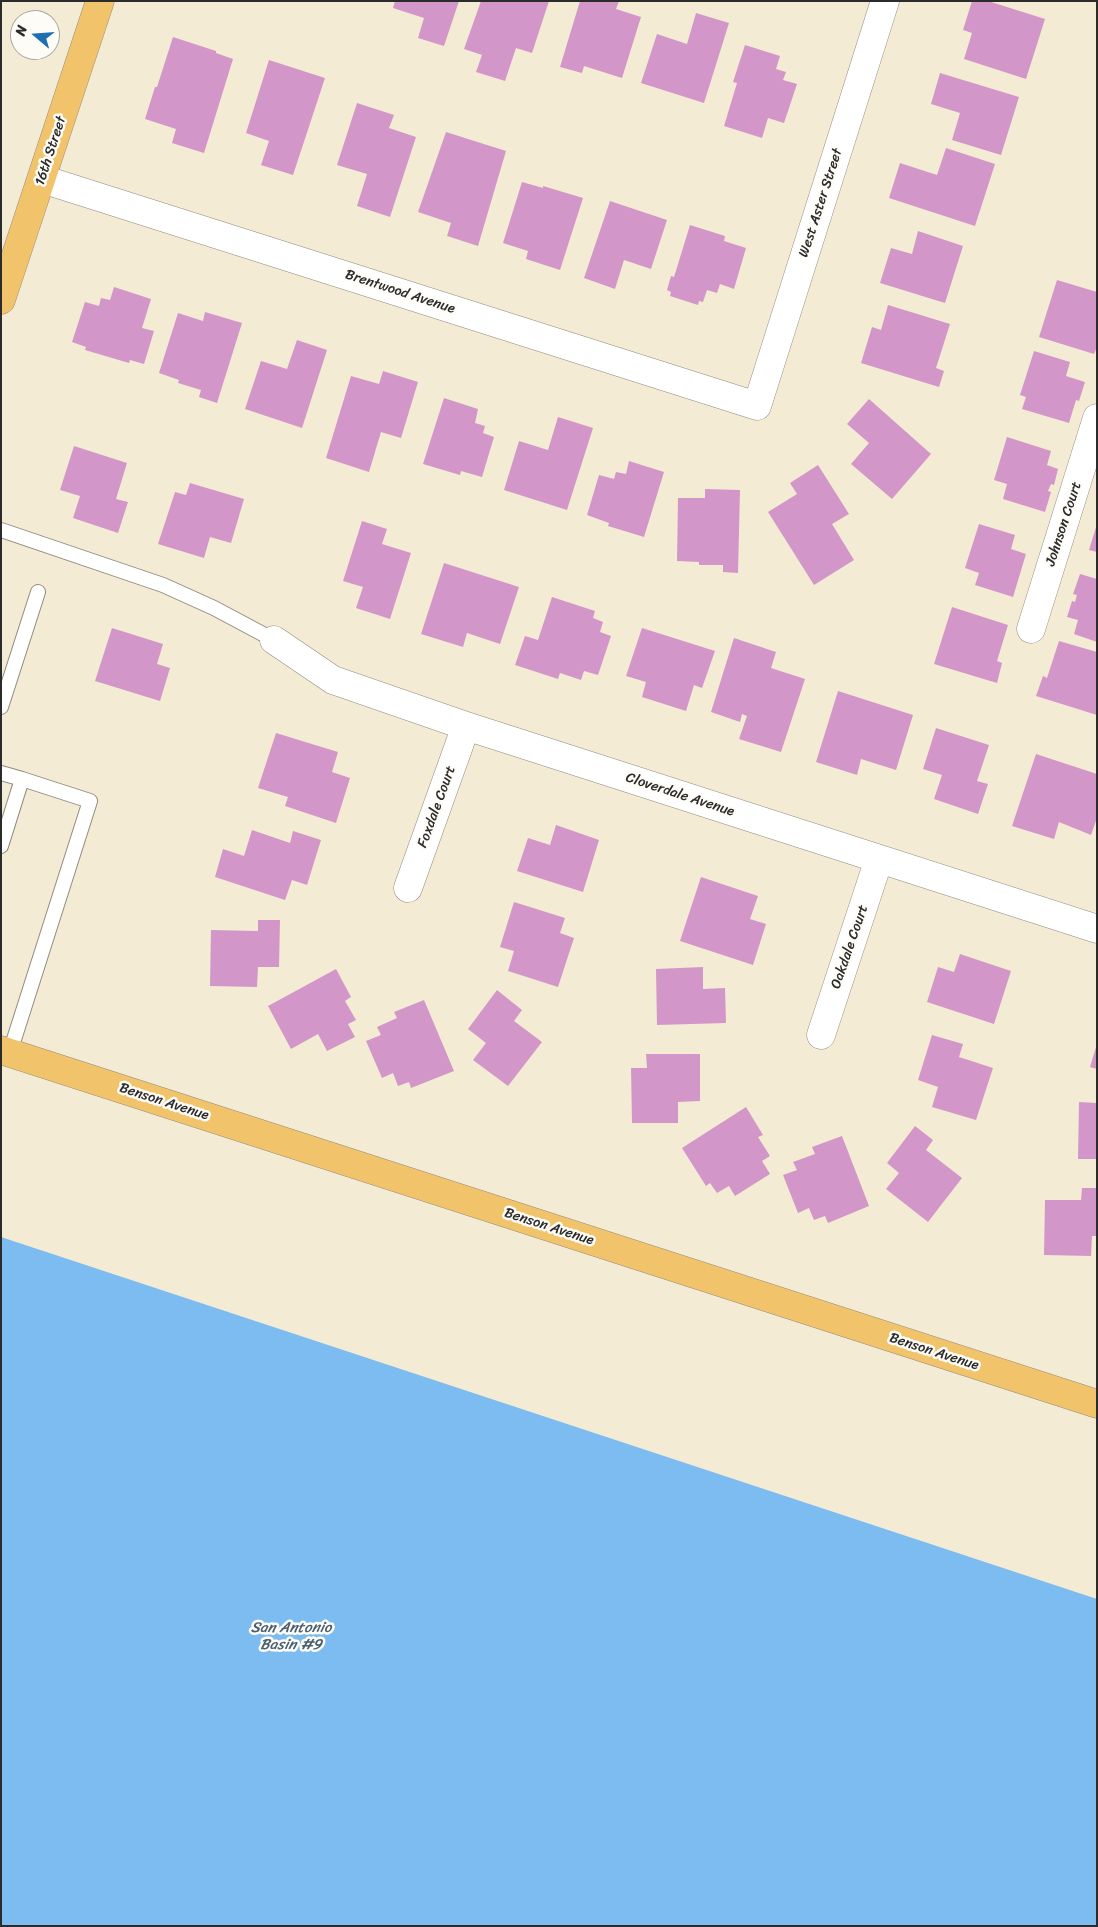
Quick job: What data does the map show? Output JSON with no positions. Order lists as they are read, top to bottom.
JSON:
{
  "streets": {
    "main road": ["16th Street", "Benson Avenue"],
    "street": [
      "West Aster Street",
      "Brentwood Avenue",
      "Johnson Court",
      "Cloverdale Avenue",
      "Foxdale Court",
      "Oakdale Court"
    ]
  },
  "crossings": [
    ["16th Street", "Brentwood Avenue"],
    ["West Aster Street", "Brentwood Avenue"],
    ["Cloverdale Avenue", "Foxdale Court"],
    ["Cloverdale Avenue", "Oakdale Court"]
  ],
  "water": ["San Antonio Basin #9"],
  "north": "left"
}
